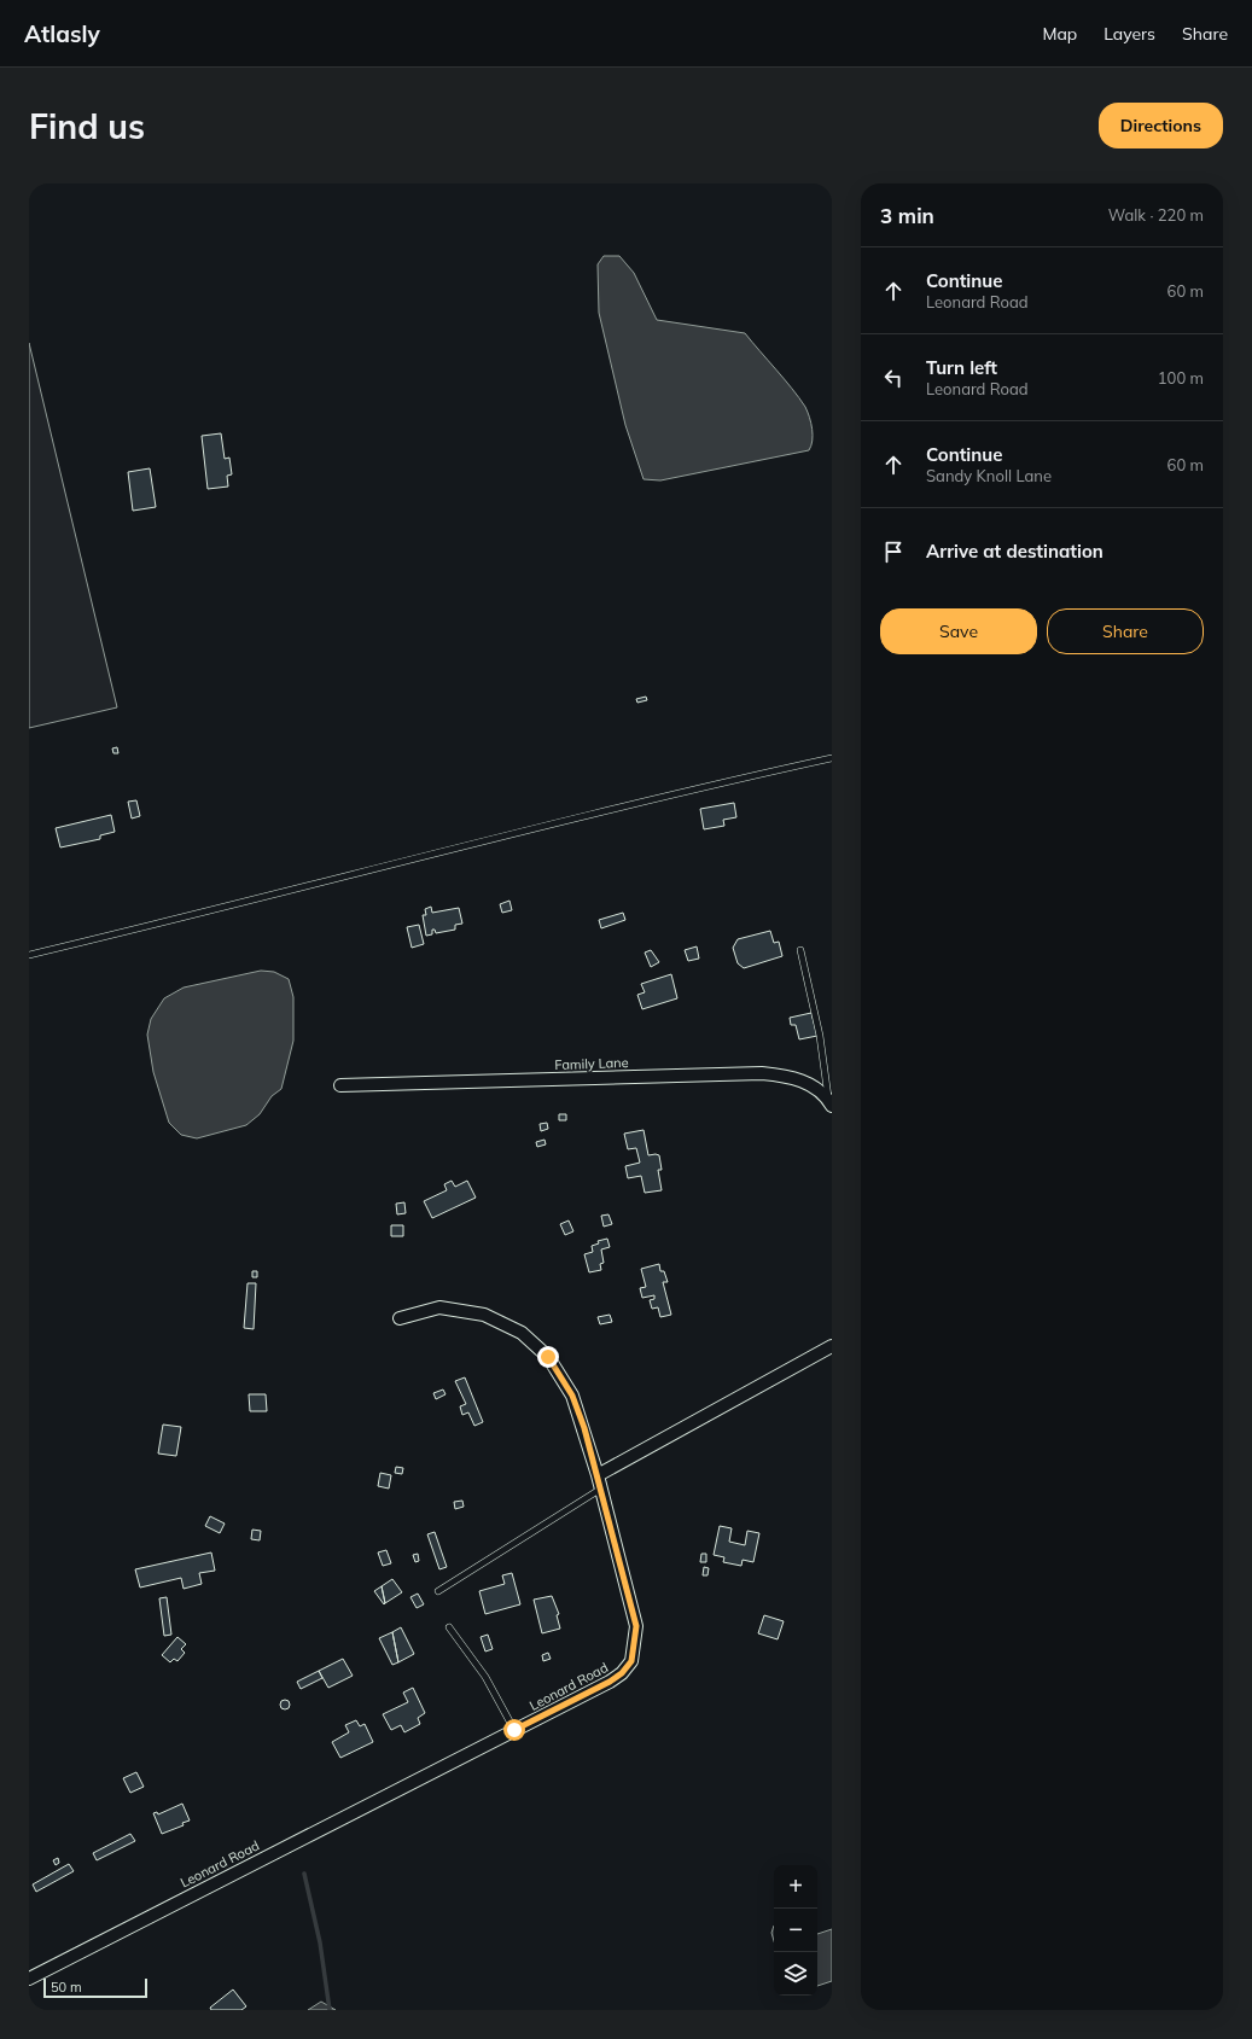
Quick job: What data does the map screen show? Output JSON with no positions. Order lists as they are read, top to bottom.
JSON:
{
  "streets": {
    "street": ["Family Lane", "Leonard Road"]
  },
  "scale_bar": "50 m",
  "page": {
    "header": "Atlasly",
    "nav": ["Map", "Layers", "Share"],
    "buttons": [
      "Directions",
      ["Save", "Share"]
    ],
    "title": "Find us",
    "heading": ["3 min", "Walk · 220 m"],
    "list": [
      ["Continue", "Leonard Road", "60 m"],
      ["Turn left", "Leonard Road", "100 m"],
      ["Continue", "Sandy Knoll Lane", "60 m"],
      "Arrive at destination"
    ],
    "map_buttons": ["+", "−"],
    "scale": "50 m"
  }
}
